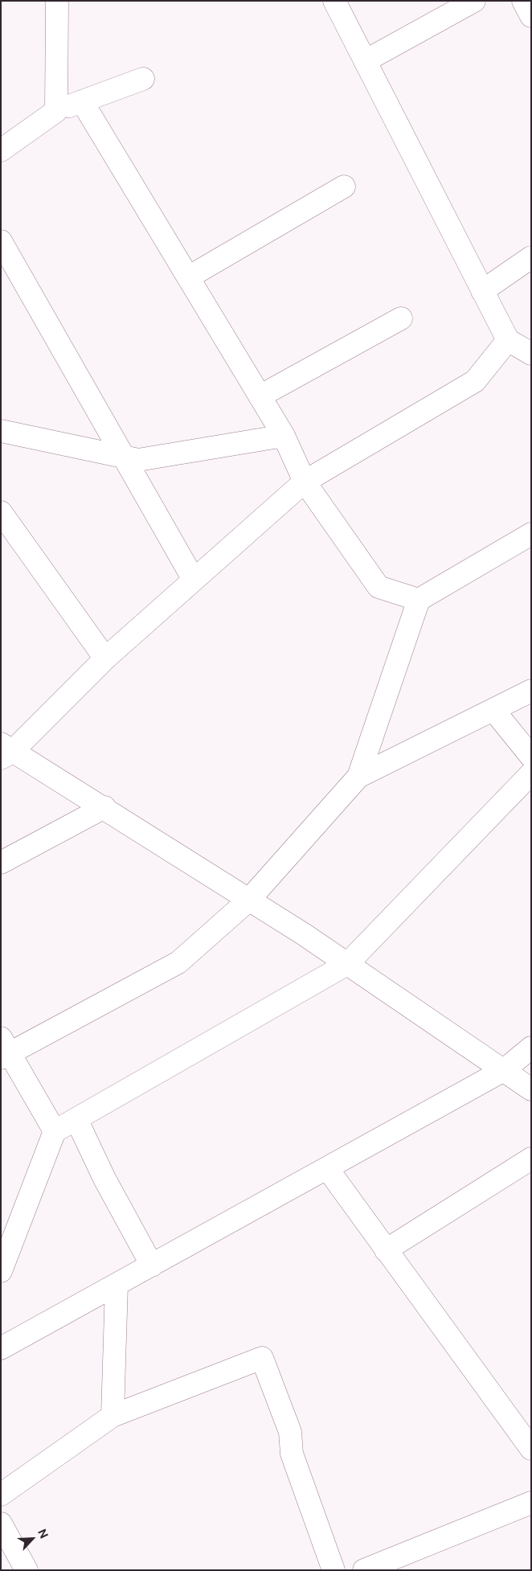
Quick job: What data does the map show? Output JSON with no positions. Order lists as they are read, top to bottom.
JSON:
{
  "north": "top right"
}
